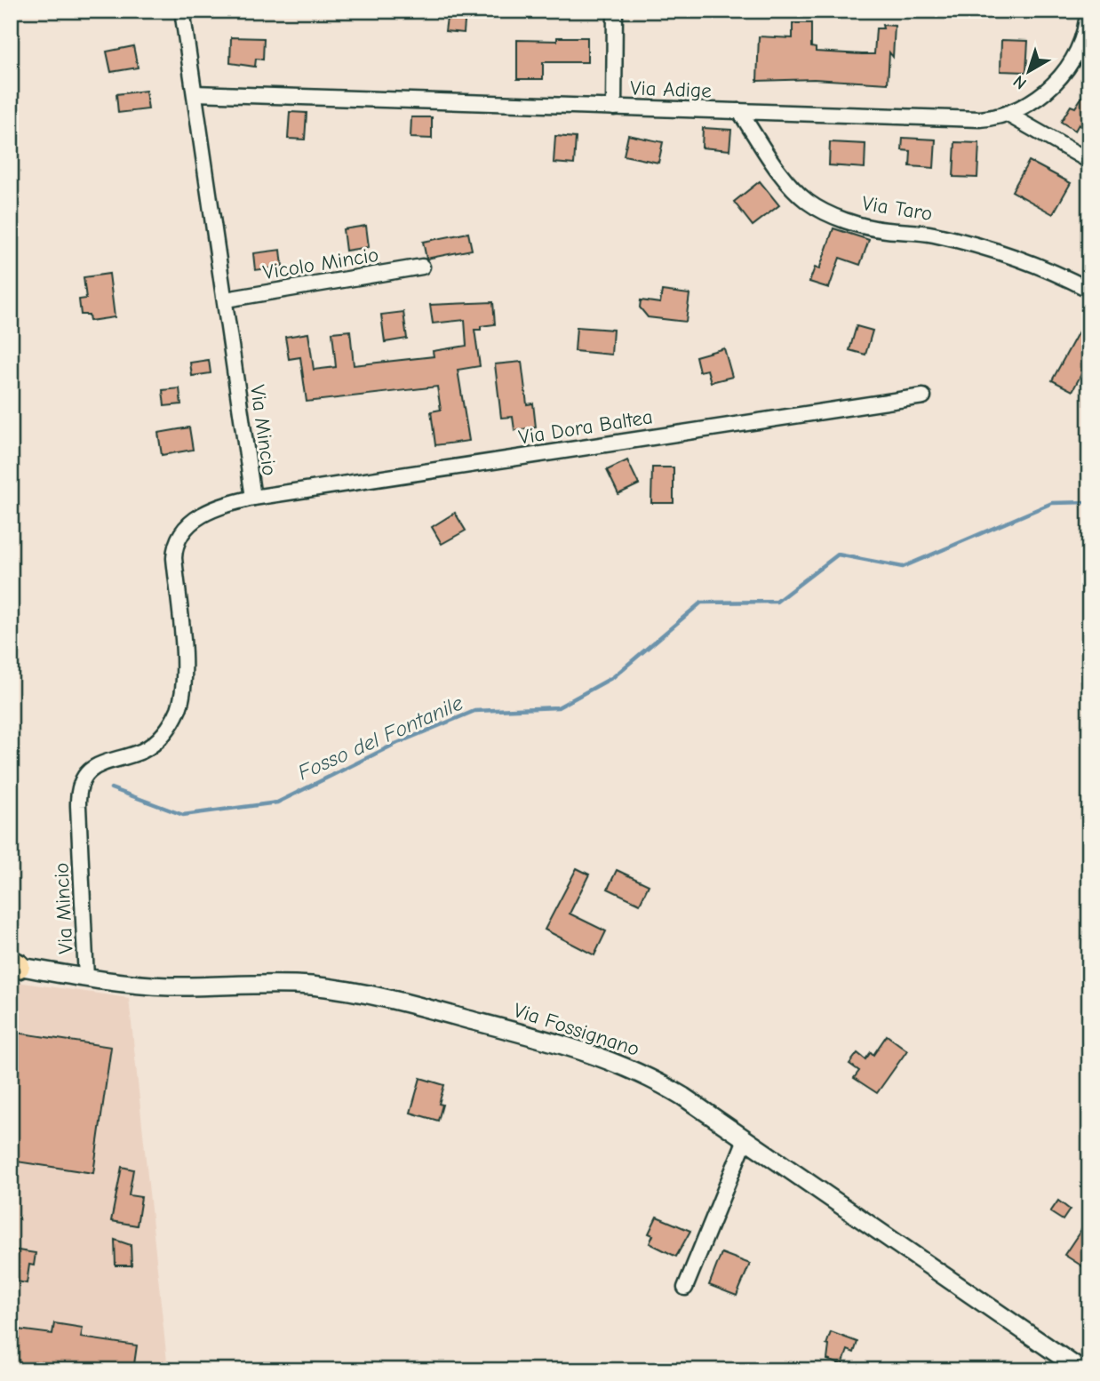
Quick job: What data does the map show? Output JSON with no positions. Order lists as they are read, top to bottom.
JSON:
{
  "streets": {
    "street": [
      "Via Adige",
      "Via Taro",
      "Vicolo Mincio",
      "Via Dora Baltea",
      "Via Mincio",
      "Via Fossignano"
    ]
  },
  "crossings": [
    ["Via Adige", "Via Taro"],
    ["Via Adige", "Via Mincio"],
    ["Vicolo Mincio", "Via Mincio"],
    ["Via Dora Baltea", "Via Mincio"],
    ["Via Mincio", "Via Fossignano"]
  ],
  "water": ["Fosso del Fontanile"],
  "north": "bottom left"
}
